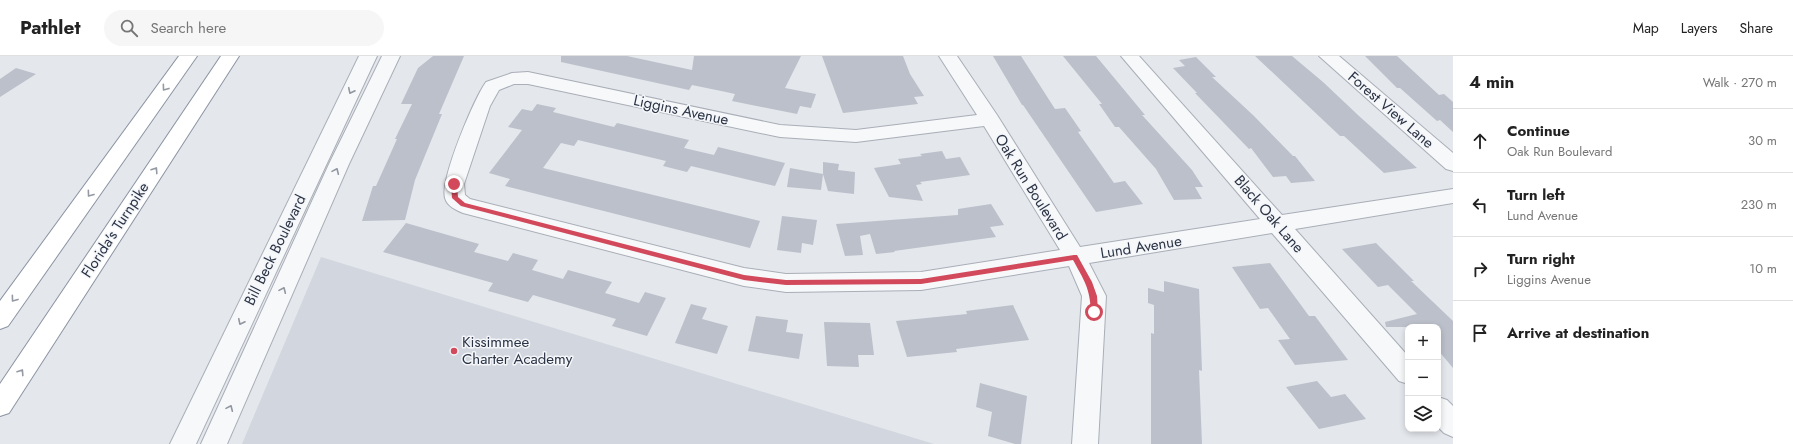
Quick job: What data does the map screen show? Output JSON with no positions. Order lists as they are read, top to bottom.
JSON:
{
  "streets": {
    "highway": ["Florida's Turnpike"],
    "street": [
      "Liggins Avenue",
      "Forest View Lane",
      "Oak Run Boulevard",
      "Black Oak Lane",
      "Lund Avenue",
      "Bill Beck Boulevard"
    ]
  },
  "crossings": [
    ["Liggins Avenue", "Oak Run Boulevard"],
    ["Liggins Avenue", "Lund Avenue"],
    ["Oak Run Boulevard", "Lund Avenue"],
    ["Black Oak Lane", "Lund Avenue"]
  ],
  "places": ["Kissimmee Charter Academy"],
  "page": {
    "header": "Pathlet",
    "search": "Search here",
    "nav": ["Map", "Layers", "Share"],
    "heading": ["4 min", "Walk · 270 m"],
    "list": [
      ["Continue", "Oak Run Boulevard", "30 m"],
      ["Turn left", "Lund Avenue", "230 m"],
      ["Turn right", "Liggins Avenue", "10 m"],
      "Arrive at destination"
    ],
    "map_buttons": ["+", "−"]
  }
}
